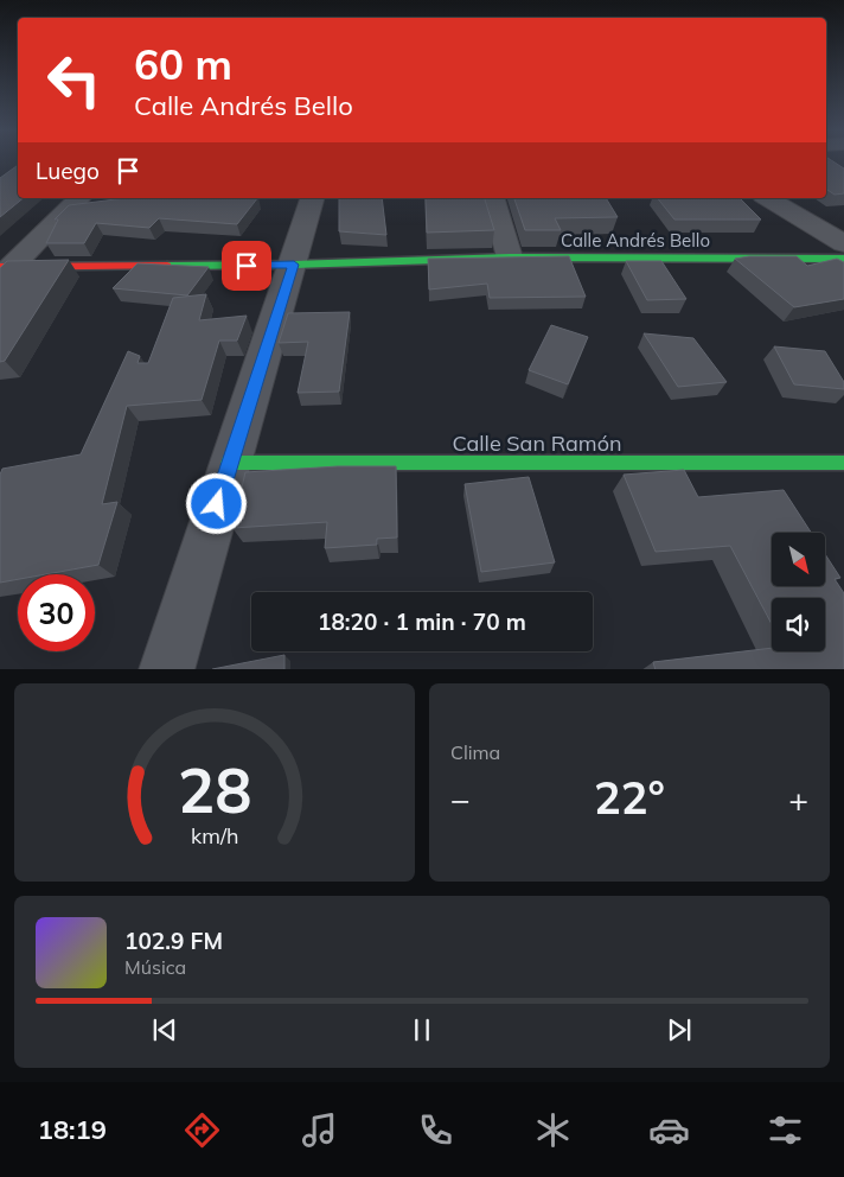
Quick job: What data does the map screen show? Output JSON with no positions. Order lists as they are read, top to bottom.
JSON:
{
  "streets": {
    "street": ["Calle Andrés Bello", "Calle San Ramón"]
  },
  "north": "bottom right",
  "page": {
    "turn": ["60 m", "Calle Andrés Bello"],
    "then": "Luego",
    "limit": "30",
    "trip": "18:20 · 1 min · 70 m",
    "tile": "Clima",
    "heat": ["−", "22°", "+"],
    "song": ["102.9 FM", "Música"],
    "tabs": "18:19",
    "gauge": ["28", "km/h"]
  }
}
